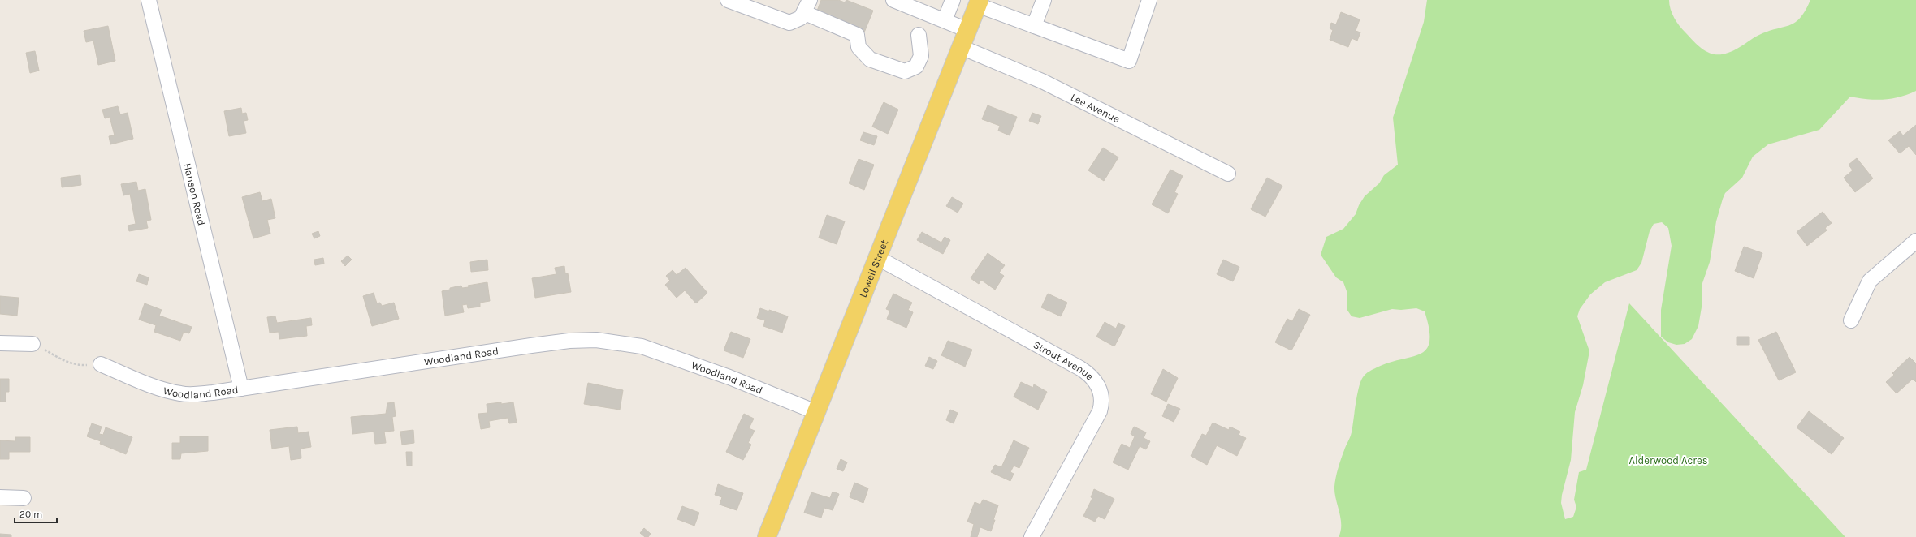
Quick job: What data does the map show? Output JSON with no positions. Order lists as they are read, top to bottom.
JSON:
{
  "streets": {
    "main road": ["Lowell Street"],
    "street": [
      "Lee Avenue",
      "Hanson Road",
      "Woodland Road",
      "Strout Avenue"
    ]
  },
  "crossings": [
    ["Lee Avenue", "Lowell Street"],
    ["Hanson Road", "Woodland Road"],
    ["Lowell Street", "Woodland Road"],
    ["Lowell Street", "Strout Avenue"]
  ],
  "parks": ["Alderwood Acres"],
  "scale_bar": "20 m"
}
